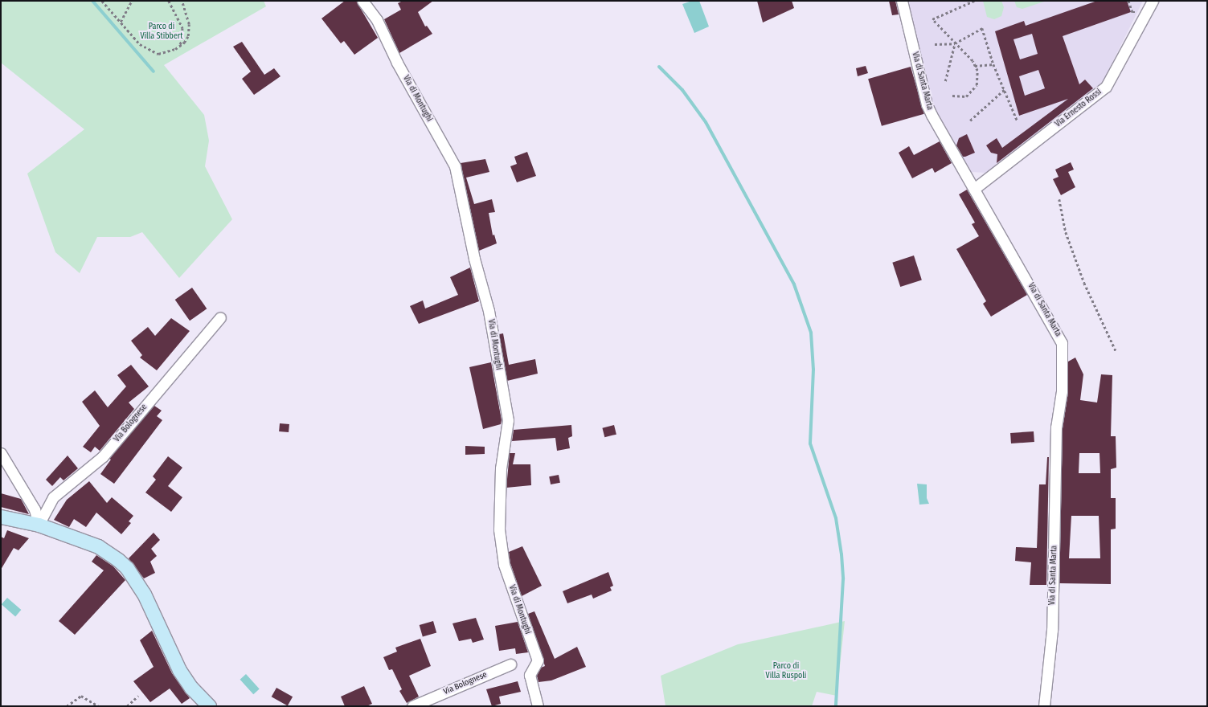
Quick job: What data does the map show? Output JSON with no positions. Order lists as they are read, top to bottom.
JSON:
{
  "streets": {
    "street": [
      "Via di Santa Marta",
      "Via di Montughi",
      "Via Ernesto Rossi",
      "Via Bolognese"
    ]
  },
  "crossings": [
    ["Via di Santa Marta", "Via Ernesto Rossi"]
  ],
  "parks": ["Parco di Villa Stibbert", "Parco di Villa Ruspoli"]
}
